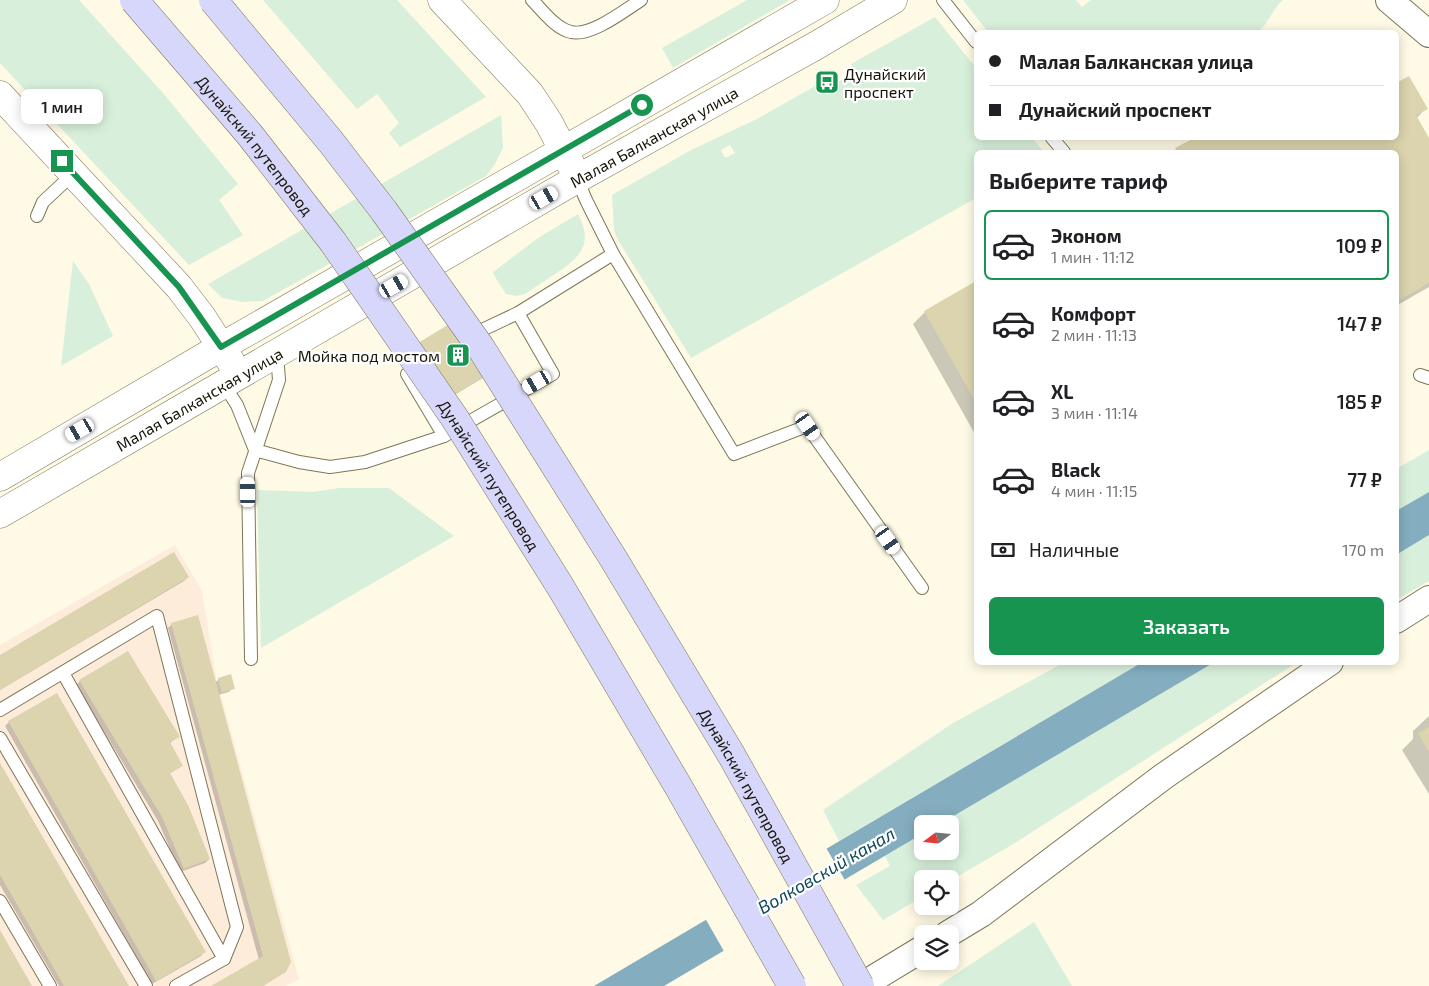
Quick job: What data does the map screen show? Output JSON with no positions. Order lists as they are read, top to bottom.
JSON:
{
  "streets": {
    "main road": ["Дунайский путепровод"],
    "street": ["Малая Балканская улица"]
  },
  "water": ["Волковский канал"],
  "places": {
    "bus stop": ["Дунайский проспект"],
    "building": ["Мойка под мостом"]
  },
  "north": "left",
  "page": {
    "banner": ["Малая Балканская улица", "Дунайский проспект"],
    "bubble": "1 мин",
    "heading": "Выберите тариф",
    "list": [
      {
        "name": "Эконом",
        "note": "1 мин · 11:12",
        "value": "109 ₽"
      },
      {
        "name": "Комфорт",
        "note": "2 мин · 11:13",
        "value": "147 ₽"
      },
      {
        "name": "XL",
        "note": "3 мин · 11:14",
        "value": "185 ₽"
      },
      {
        "name": "Black",
        "note": "4 мин · 11:15",
        "value": "77 ₽"
      }
    ],
    "pay": ["Наличные", "170 m"],
    "buttons": "Заказать"
  }
}
